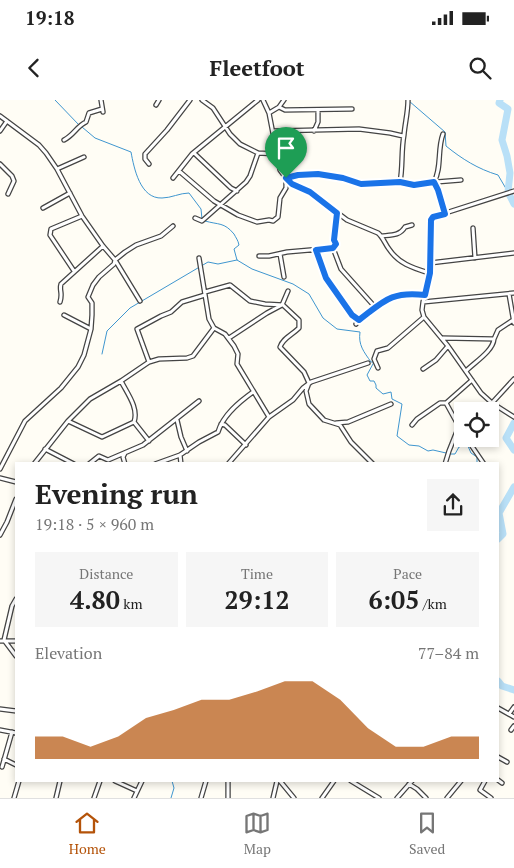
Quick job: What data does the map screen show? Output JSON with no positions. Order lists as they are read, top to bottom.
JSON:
{
  "page": {
    "status": "19:18",
    "header": "Fleetfoot",
    "heading": ["Evening run", "19:18 · 5 × 960 m"],
    "stats": [
      ["Distance", "4.80 km"],
      ["Time", "29:12"],
      ["Pace", "6:05 /km"]
    ],
    "chart": ["Elevation", "77–84 m"],
    "tabs": ["Home", "Map", "Saved"]
  }
}
